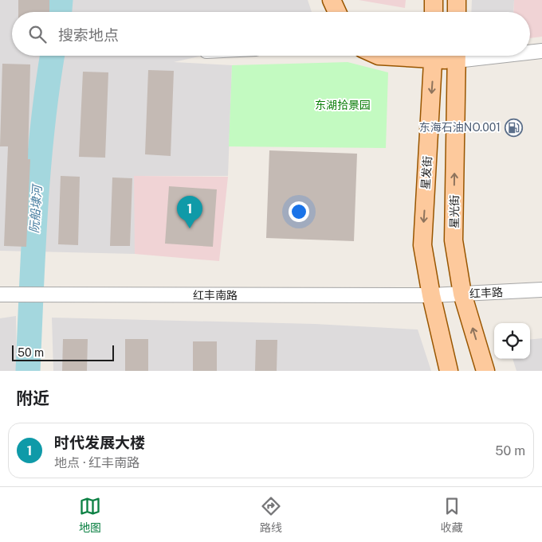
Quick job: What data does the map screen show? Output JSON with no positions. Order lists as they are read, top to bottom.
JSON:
{
  "streets": {
    "main road": ["星发街", "星光街"],
    "street": ["红丰路", "红丰南路"]
  },
  "crossings": [
    ["星发街", "红丰路"],
    ["星发街", "红丰南路"],
    ["星光街", "红丰路"],
    ["红丰路", "红丰南路"]
  ],
  "one_way": ["星发街", "星光街"],
  "water": ["阮船埭河"],
  "parks": ["东湖拾景园"],
  "places": {
    "fuel station": ["东海石油NO.001"]
  },
  "scale_bar": "50 m",
  "page": {
    "search": "搜索地点",
    "pins": "1",
    "scale": "50 m",
    "heading": "附近",
    "list": [
      {
        "mark": "1",
        "name": "时代发展大楼",
        "note": "地点 · 红丰南路",
        "value": "50 m"
      }
    ],
    "nav": ["地图", "路线", "收藏"]
  }
}
